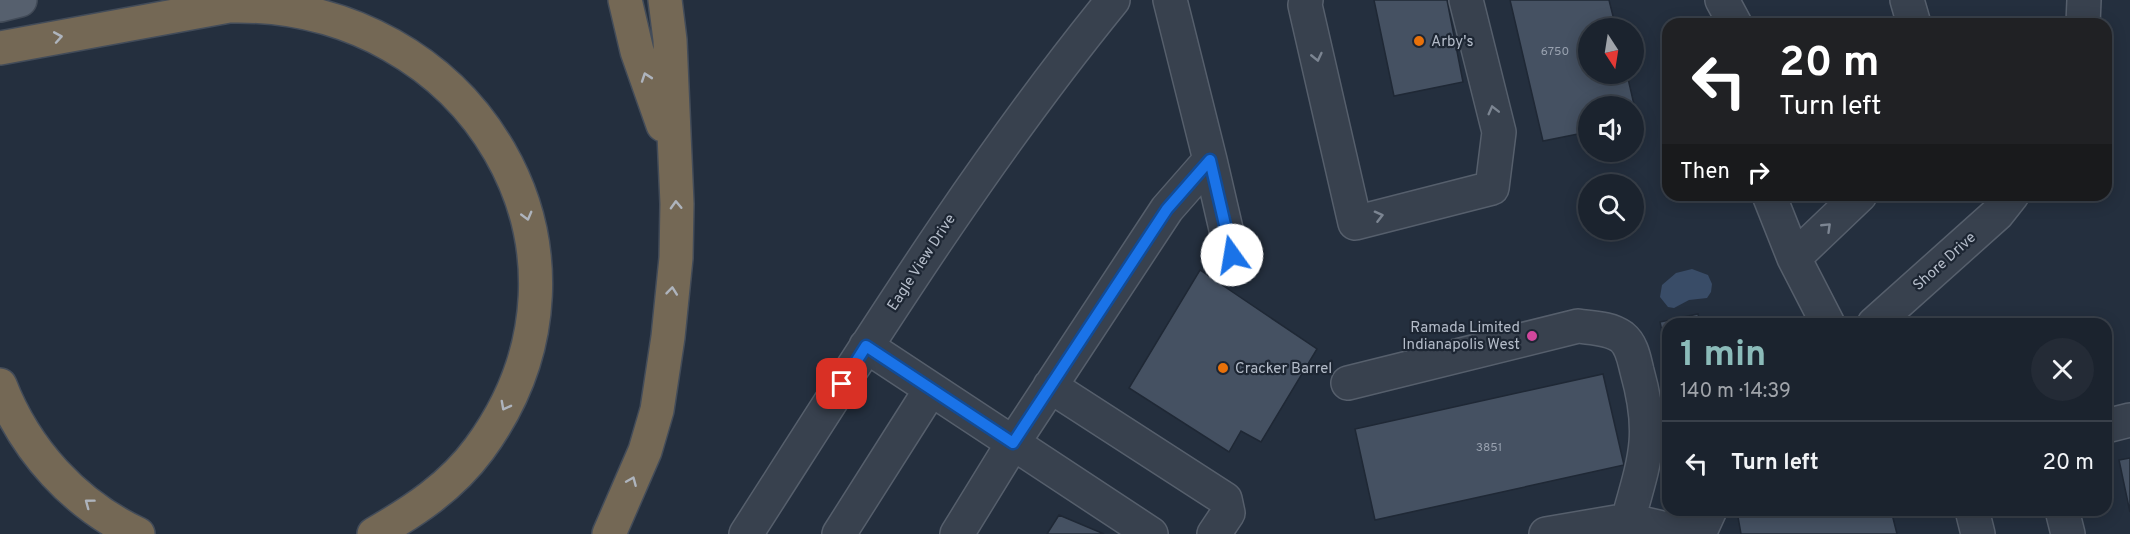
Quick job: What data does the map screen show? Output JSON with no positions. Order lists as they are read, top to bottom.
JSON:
{
  "streets": {
    "street": ["Shore Drive", "Eagle View Drive"]
  },
  "places": ["Arby's", "Ramada Limited Indianapolis West", "Cracker Barrel"],
  "house_numbers": ["6750", "3851"],
  "north": "bottom",
  "page": {
    "turn": ["20 m", "Turn left"],
    "then": "Then",
    "heading": ["1 min", "140 m · 14:39"],
    "list": [
      {
        "name": "Turn left",
        "value": "20 m"
      }
    ]
  }
}
